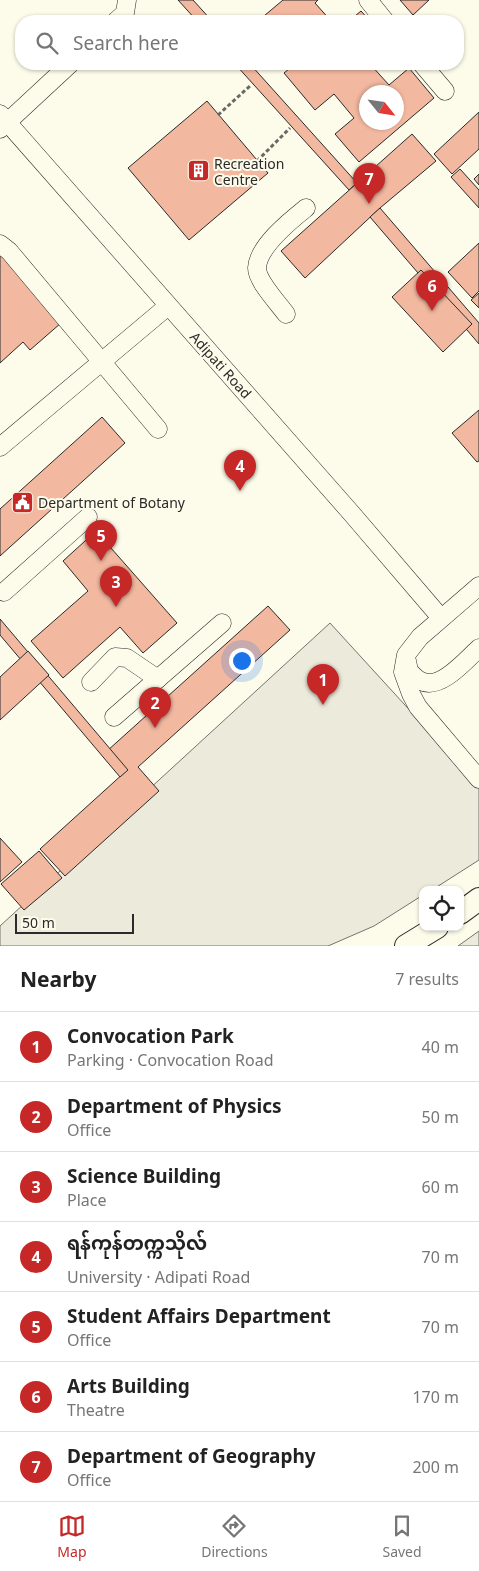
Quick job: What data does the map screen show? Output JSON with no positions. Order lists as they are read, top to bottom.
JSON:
{
  "streets": {
    "street": ["Adipati Road"]
  },
  "places": {
    "building": ["Recreation Centre"],
    "public building": ["Department of Botany"]
  },
  "scale_bar": "50 m",
  "north": "bottom right",
  "page": {
    "search": "Search here",
    "pins": [
      "7",
      "6",
      "4",
      "5",
      "3",
      "1",
      "2"
    ],
    "scale": "50 m",
    "heading": ["Nearby", "7 results"],
    "list": [
      {
        "mark": "1",
        "name": "Convocation Park",
        "note": "Parking · Convocation Road",
        "value": "40 m"
      },
      {
        "mark": "2",
        "name": "Department of Physics",
        "note": "Office",
        "value": "50 m"
      },
      {
        "mark": "3",
        "name": "Science Building",
        "note": "Place",
        "value": "60 m"
      },
      {
        "mark": "4",
        "name": "ရန်ကုန်တက္ကသိုလ်",
        "note": "University · Adipati Road",
        "value": "70 m"
      },
      {
        "mark": "5",
        "name": "Student Affairs Department",
        "note": "Office",
        "value": "70 m"
      },
      {
        "mark": "6",
        "name": "Arts Building",
        "note": "Theatre",
        "value": "170 m"
      },
      {
        "mark": "7",
        "name": "Department of Geography",
        "note": "Office",
        "value": "200 m"
      }
    ],
    "nav": ["Map", "Directions", "Saved"]
  }
}
